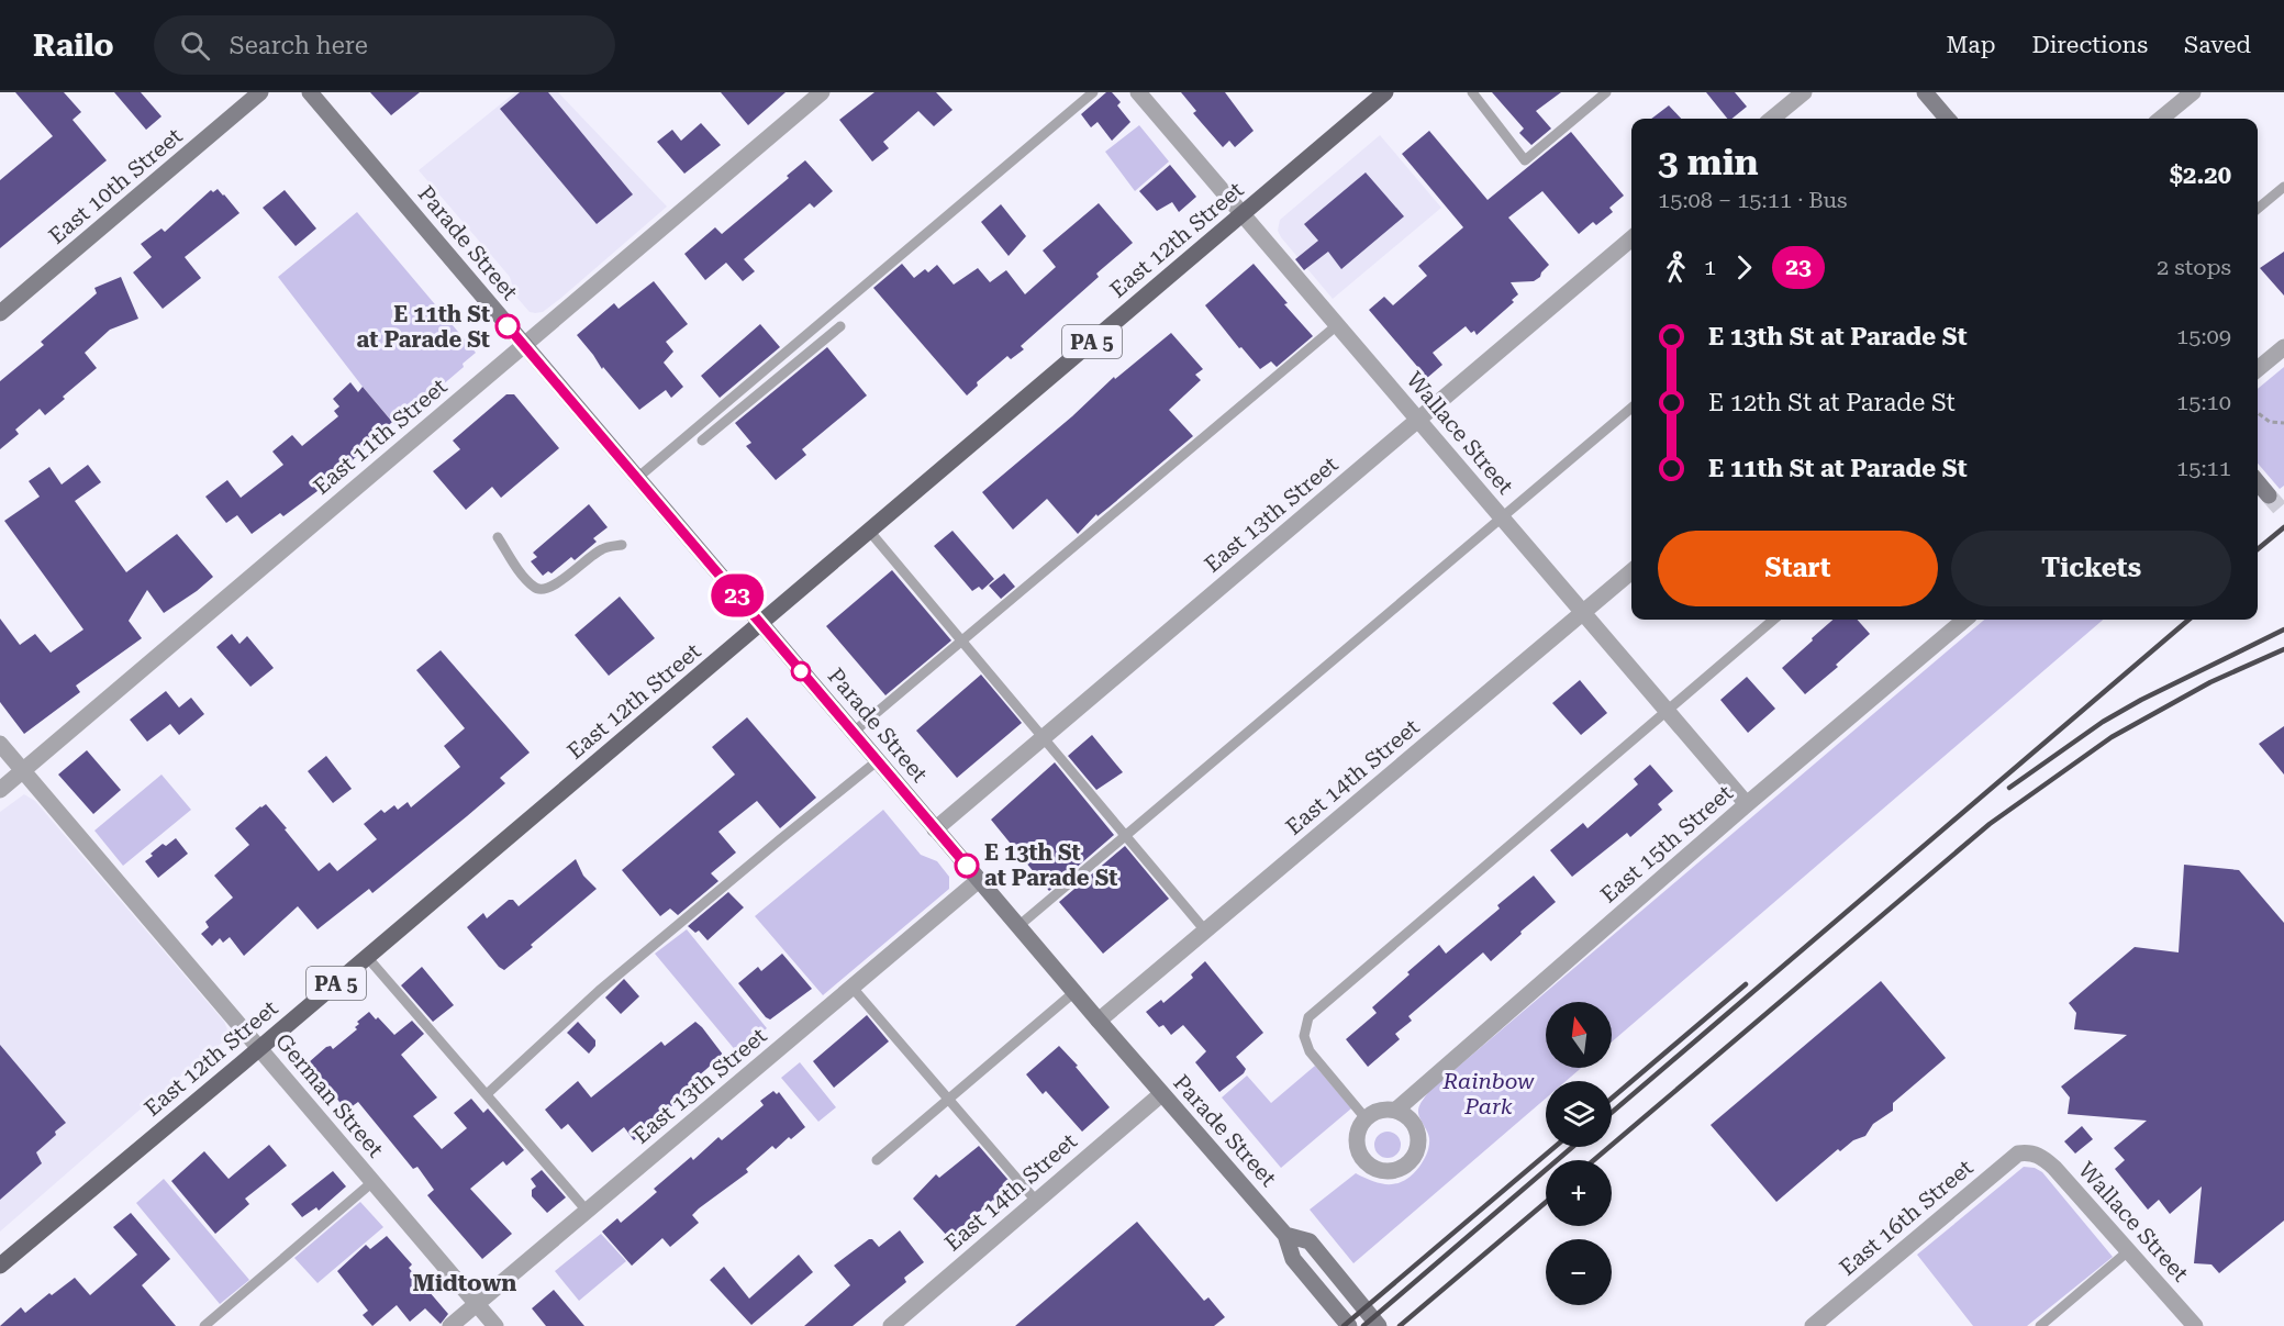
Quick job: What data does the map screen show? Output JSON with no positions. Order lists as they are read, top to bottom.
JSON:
{
  "streets": {
    "main road": [
      "East 10th Street",
      "East 12th Street",
      "Parade Street",
      "PA 5"
    ],
    "street": [
      "Wallace Street",
      "East 11th Street",
      "East 13th Street",
      "East 14th Street",
      "East 15th Street",
      "German Street",
      "East 16th Street"
    ]
  },
  "crossings": [
    ["East 12th Street", "Parade Street"],
    ["East 12th Street", "Wallace Street"],
    ["East 12th Street", "German Street"],
    ["Parade Street", "East 11th Street"],
    ["Parade Street", "East 13th Street"],
    ["Parade Street", "East 14th Street"],
    ["Wallace Street", "East 13th Street"],
    ["Wallace Street", "East 14th Street"],
    ["Wallace Street", "East 15th Street"],
    ["Wallace Street", "East 16th Street"],
    ["East 11th Street", "German Street"],
    ["East 13th Street", "German Street"]
  ],
  "districts": ["Midtown"],
  "parks": ["Rainbow Park"],
  "places": ["E 11th St at Parade St", "E 13th St at Parade St"],
  "lines": ["bus line 23"],
  "north": "top",
  "page": {
    "header": "Railo",
    "search": "Search here",
    "nav": ["Map", "Directions", "Saved"],
    "on_map": "23",
    "heading": ["3 min", "15:08 – 15:11 · Bus", "$2.20"],
    "legs": ["1", "23", "2 stops"],
    "list": [
      {
        "name": "E 13th St at Parade St",
        "value": "15:09"
      },
      {
        "name": "E 12th St at Parade St",
        "value": "15:10"
      },
      {
        "name": "E 11th St at Parade St",
        "value": "15:11"
      }
    ],
    "buttons": ["Start", "Tickets"],
    "map_buttons": ["+", "−"]
  }
}
